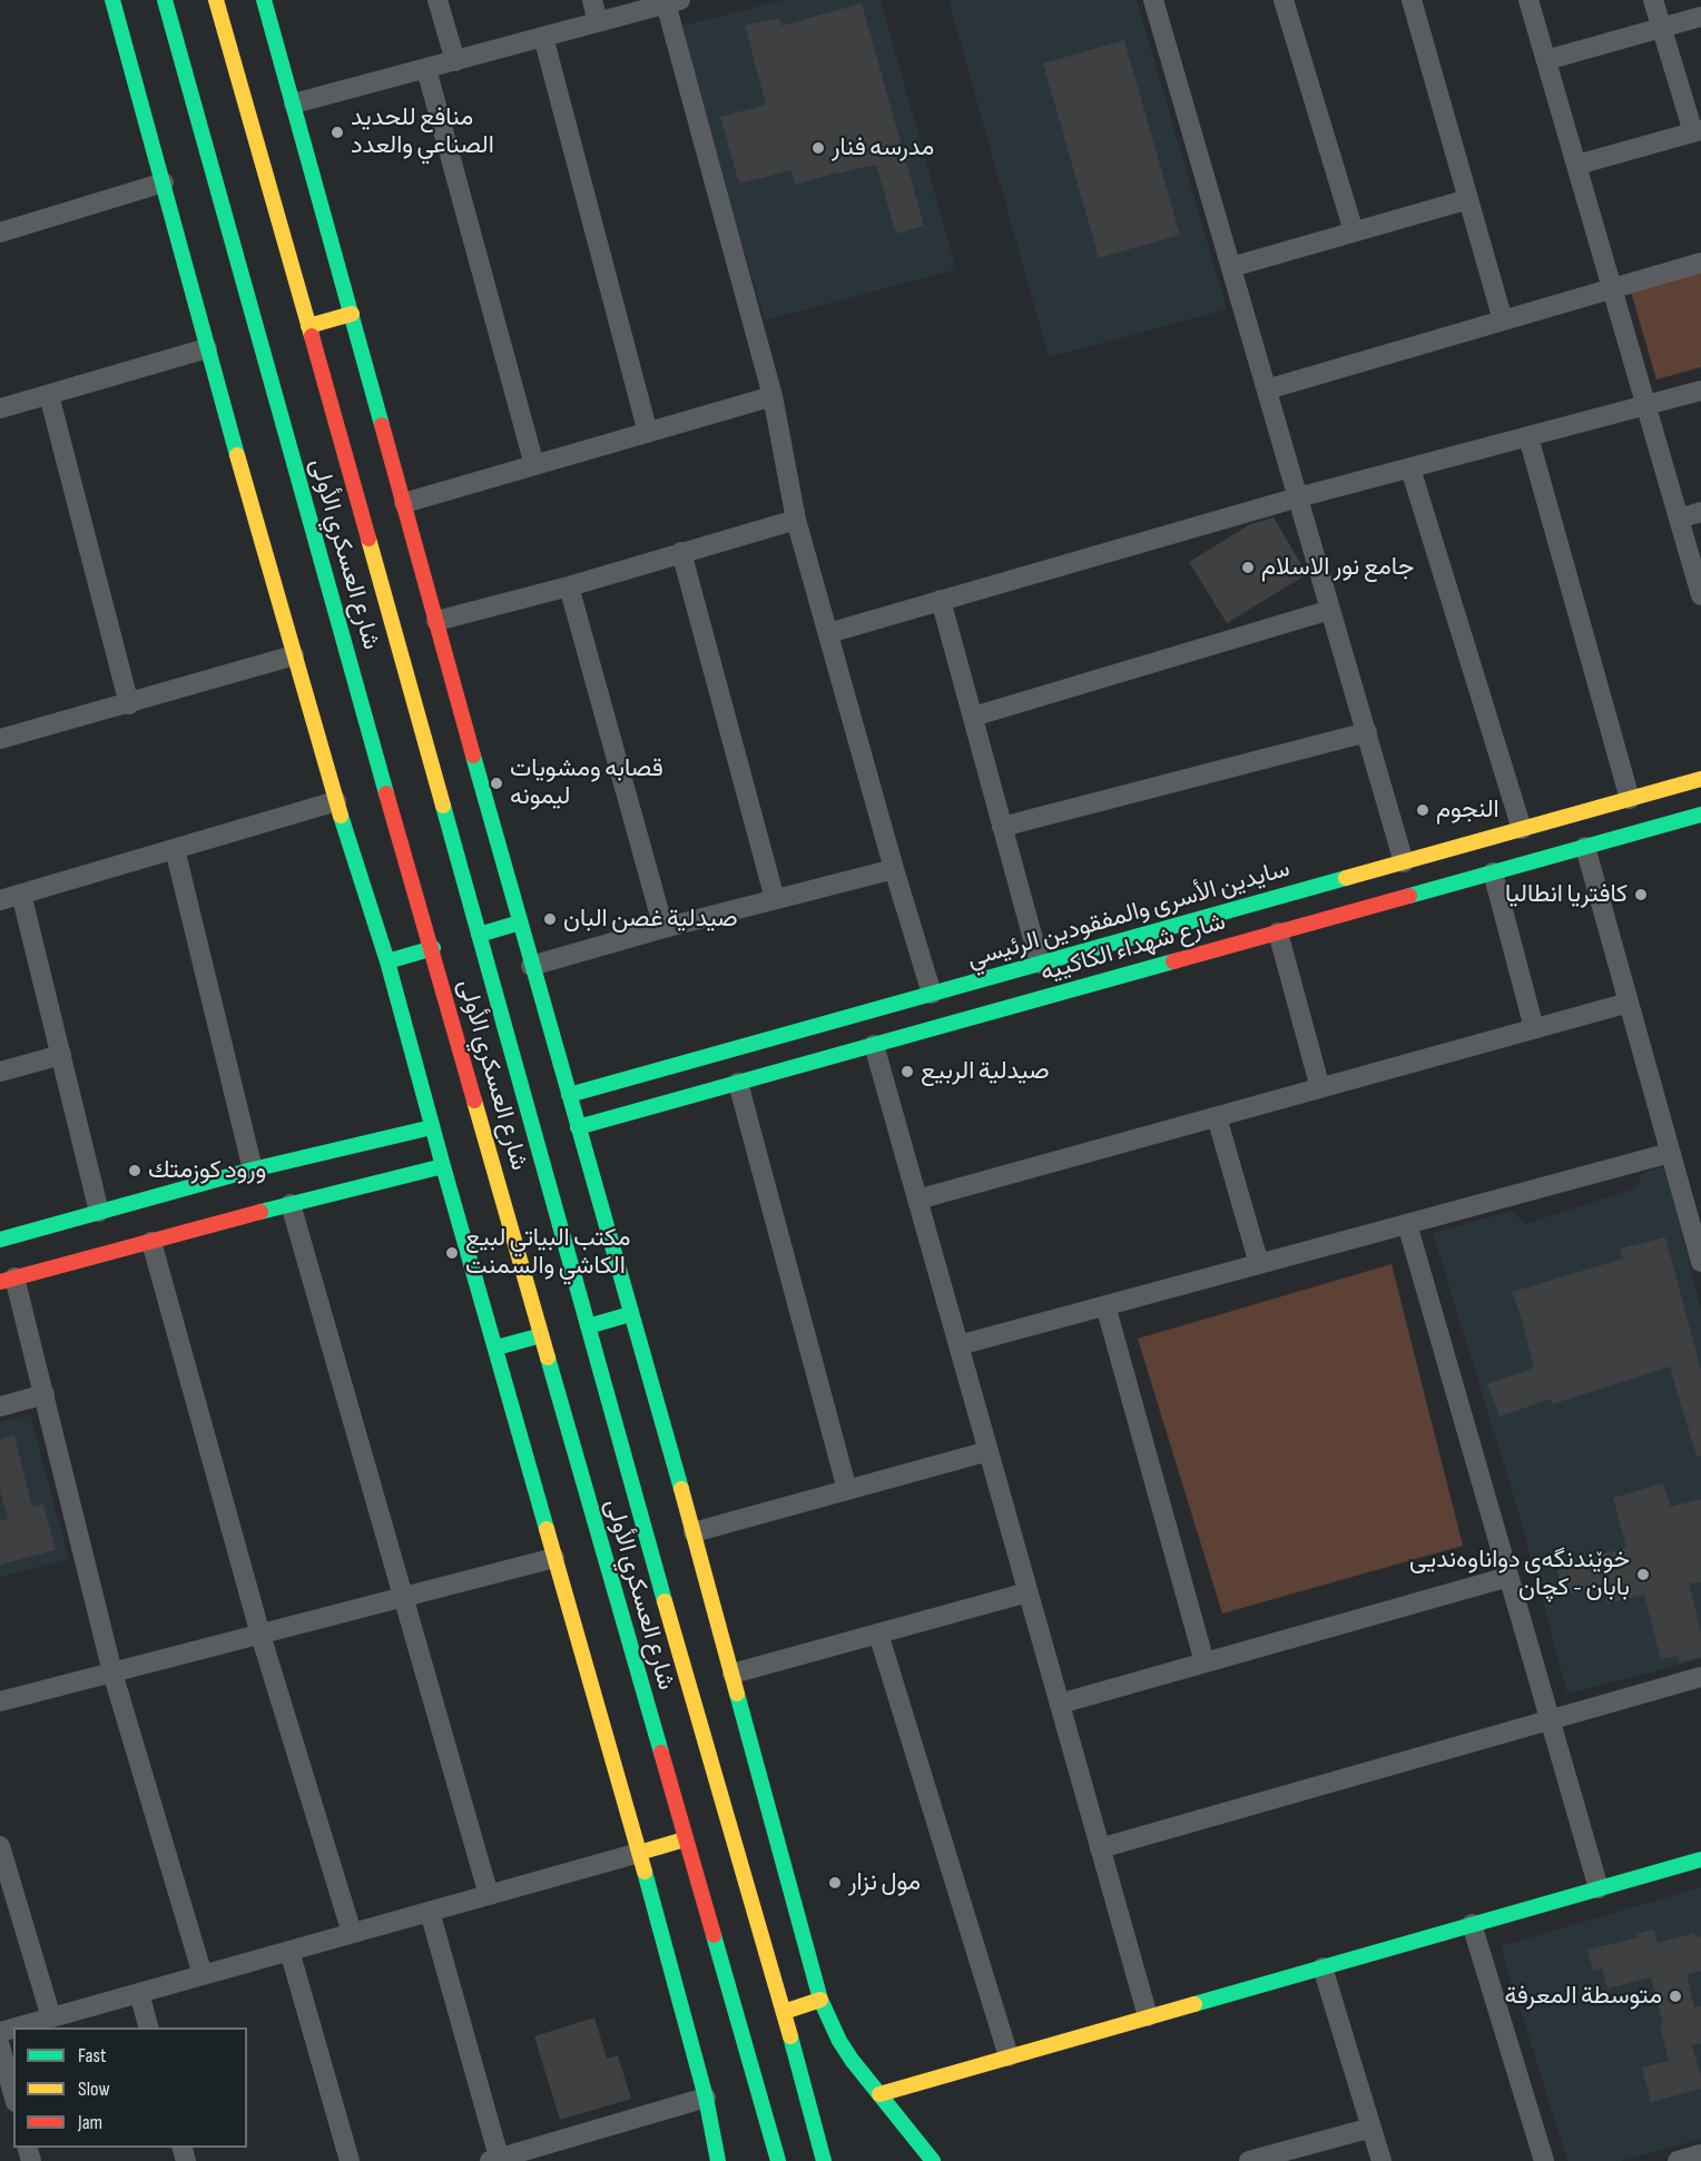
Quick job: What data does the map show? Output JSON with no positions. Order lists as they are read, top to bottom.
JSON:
{
  "streets": {
    "main road": ["شارع العسكري الأولى", "سايدين الأسرى والمفقودين الرئيسي", "شارع شهداء الكاكييه"]
  },
  "places": [
    "منافع للحديد الصناعي والعدد",
    "مدرسه فنار",
    "جامع نور الاسلام",
    "قصابه ومشويات ليمونه",
    "النجوم",
    "كافتريا انطاليا",
    "صيدلية غصن البان",
    "صيدلية الربيع",
    "ورود كوزمتك",
    "مكتب البياتي لبيع الكاشي والسمنت",
    "خوێندنگەی دواناوەندیی بابان - کچان",
    "مول نزار",
    "متوسطة المعرفة"
  ],
  "legend": ["Fast", "Slow", "Jam"]
}
